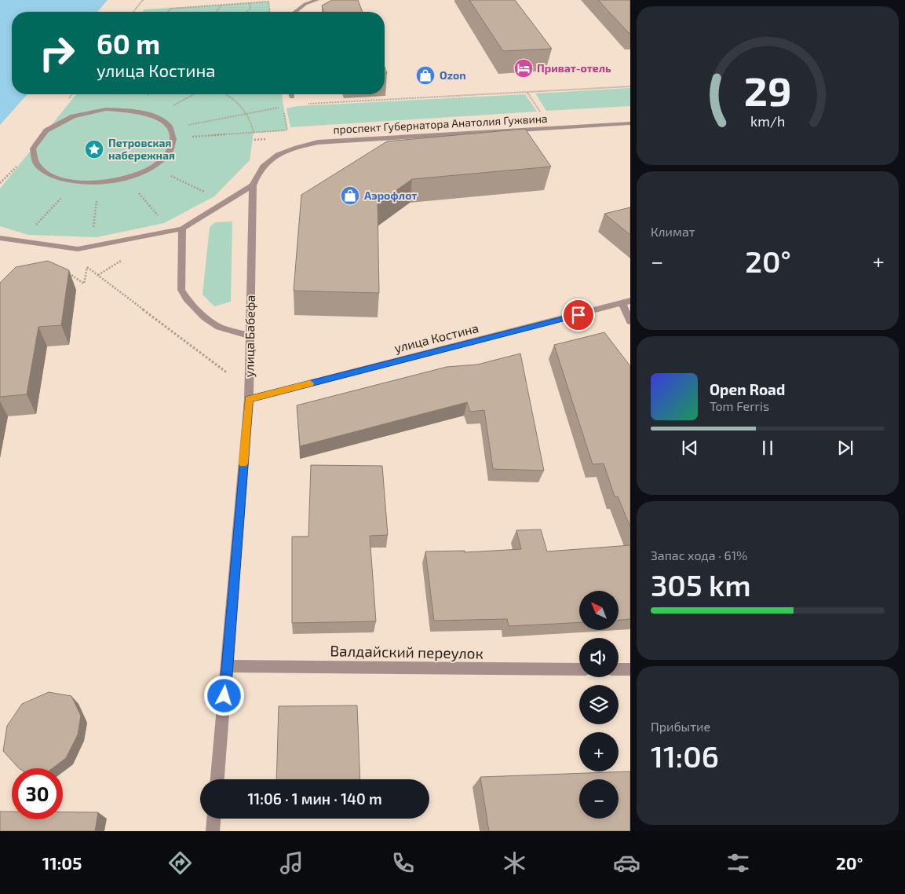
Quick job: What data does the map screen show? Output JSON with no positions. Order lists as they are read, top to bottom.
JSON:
{
  "streets": {
    "street": [
      "проспект Губернатора Анатолия Гужвина",
      "улица Бабефа",
      "улица Костина",
      "Валдайский переулок"
    ]
  },
  "crossings": [
    ["проспект Губернатора Анатолия Гужвина", "улица Бабефа"],
    ["улица Бабефа", "улица Костина"],
    ["улица Бабефа", "Валдайский переулок"]
  ],
  "places": {
    "hotel": ["Приват-отель"],
    "shop": ["Ozon", "Аэрофлот"],
    "place": ["Петровская набережная"]
  },
  "north": "top left",
  "page": {
    "turn": ["60 m", "улица Костина"],
    "tile": [
      "Климат",
      ["Запас хода · 61%", "305 km"],
      ["Прибытие", "11:06"]
    ],
    "heat": ["−", "20°", "+"],
    "song": ["Open Road", "Tom Ferris"],
    "map_buttons": ["+", "−"],
    "limit": "30",
    "trip": "11:06 · 1 мин · 140 m",
    "tabs": ["11:05", "20°"],
    "gauge": ["29", "km/h"]
  }
}
